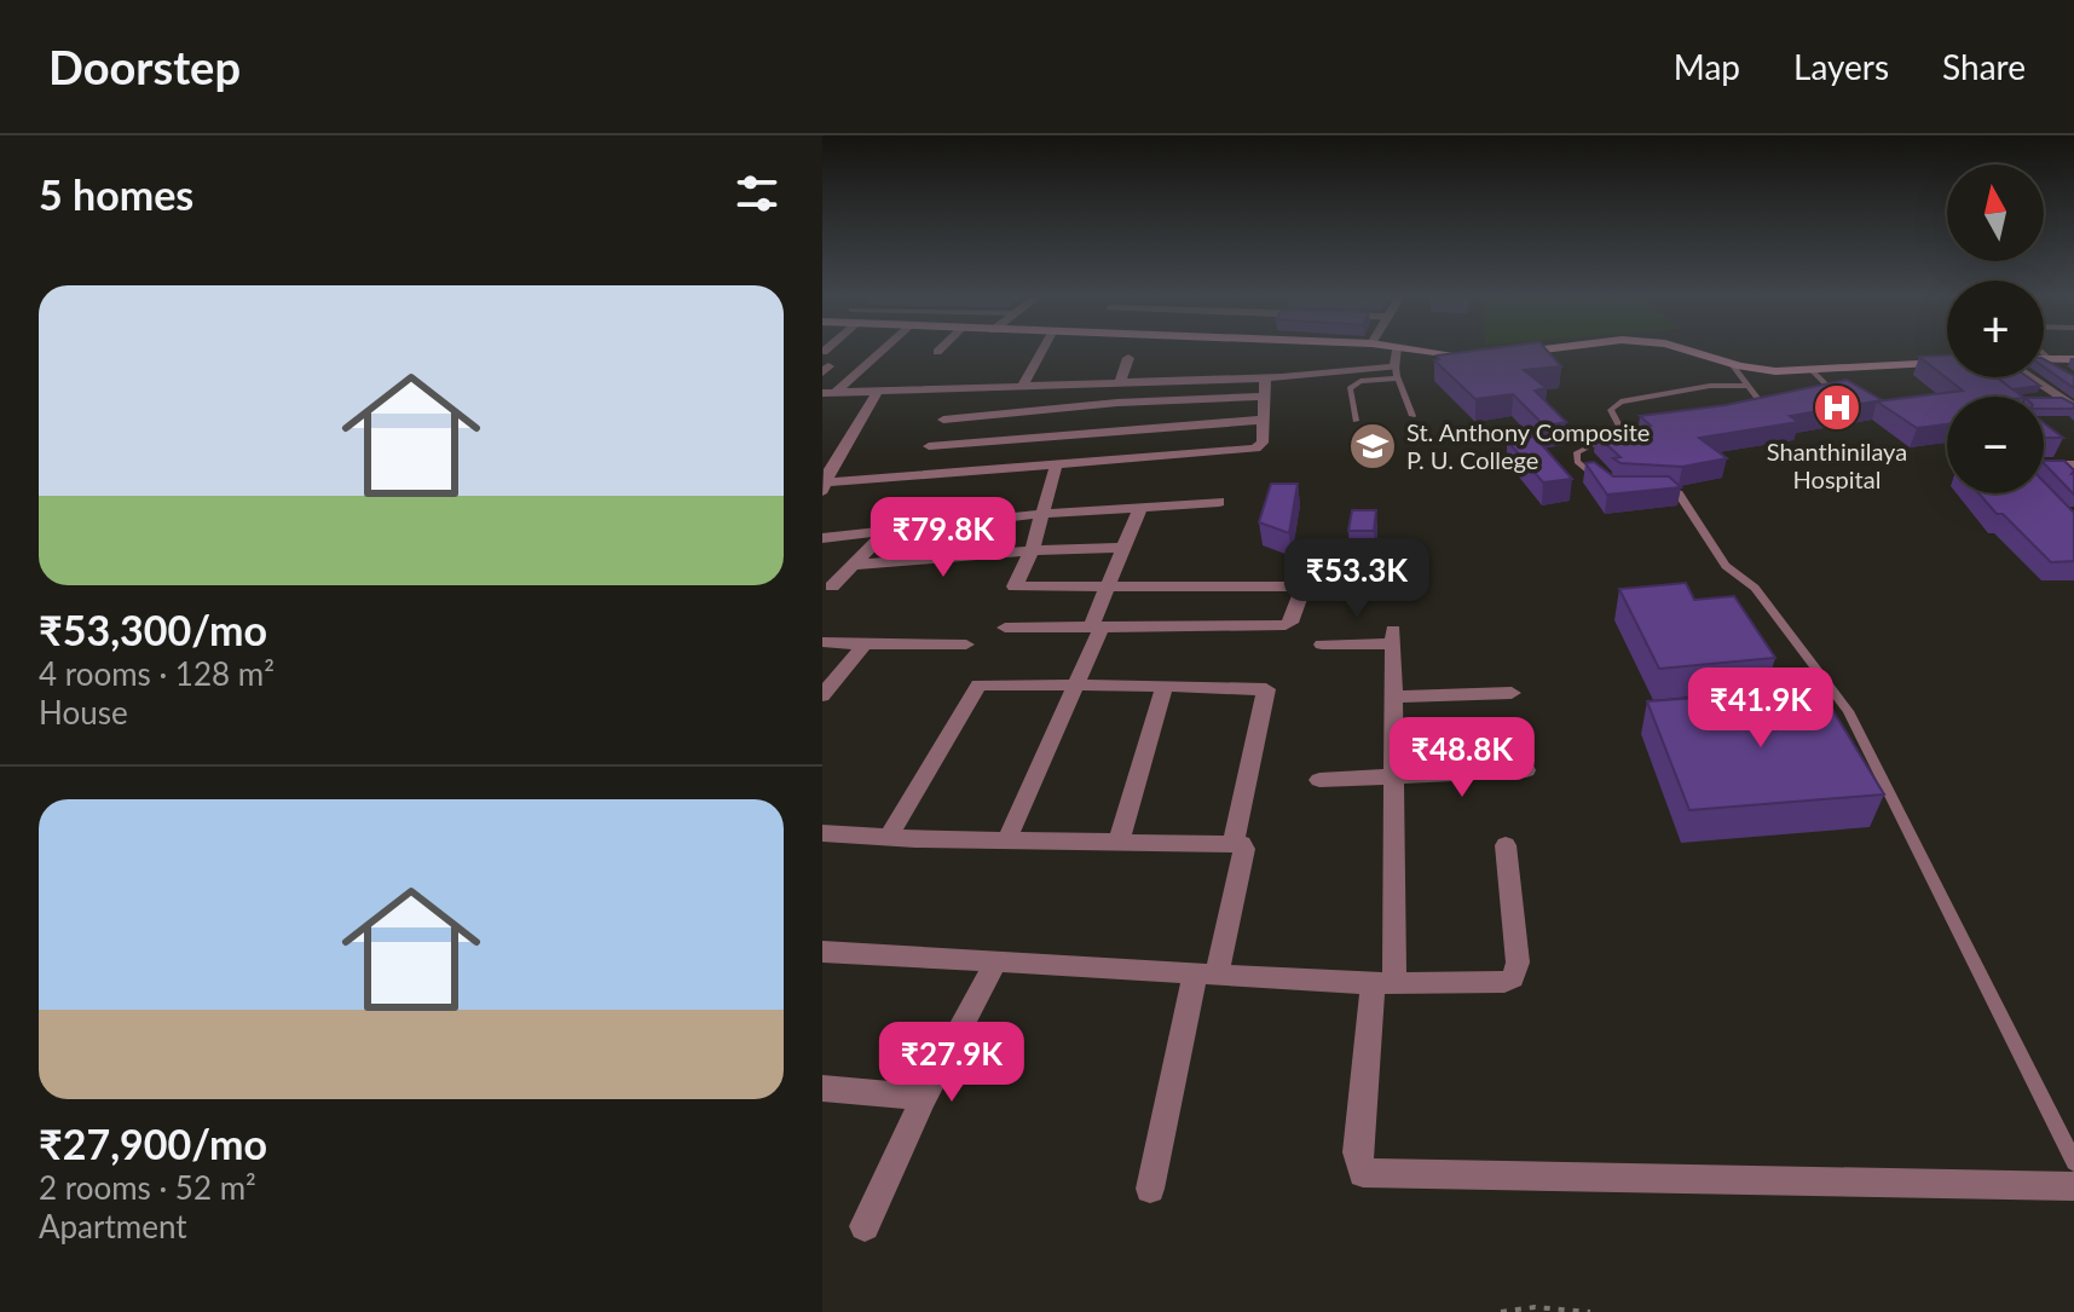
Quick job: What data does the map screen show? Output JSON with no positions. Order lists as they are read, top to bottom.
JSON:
{
  "places": {
    "hospital": ["Shanthinilaya Hospital"],
    "school or university": ["St. Anthony Composite P. U. College"]
  },
  "north": "top",
  "page": {
    "header": "Doorstep",
    "nav": ["Map", "Layers", "Share"],
    "heading": "5 homes",
    "map_buttons": ["+", "−"],
    "list": [
      {
        "name": "₹53,300/mo",
        "note": "4 rooms · 128 m² · House"
      },
      {
        "name": "₹27,900/mo",
        "note": "2 rooms · 52 m² · Apartment"
      }
    ],
    "price": [
      "₹79.8K",
      "₹53.3K",
      "₹41.9K",
      "₹48.8K",
      "₹27.9K"
    ]
  }
}
